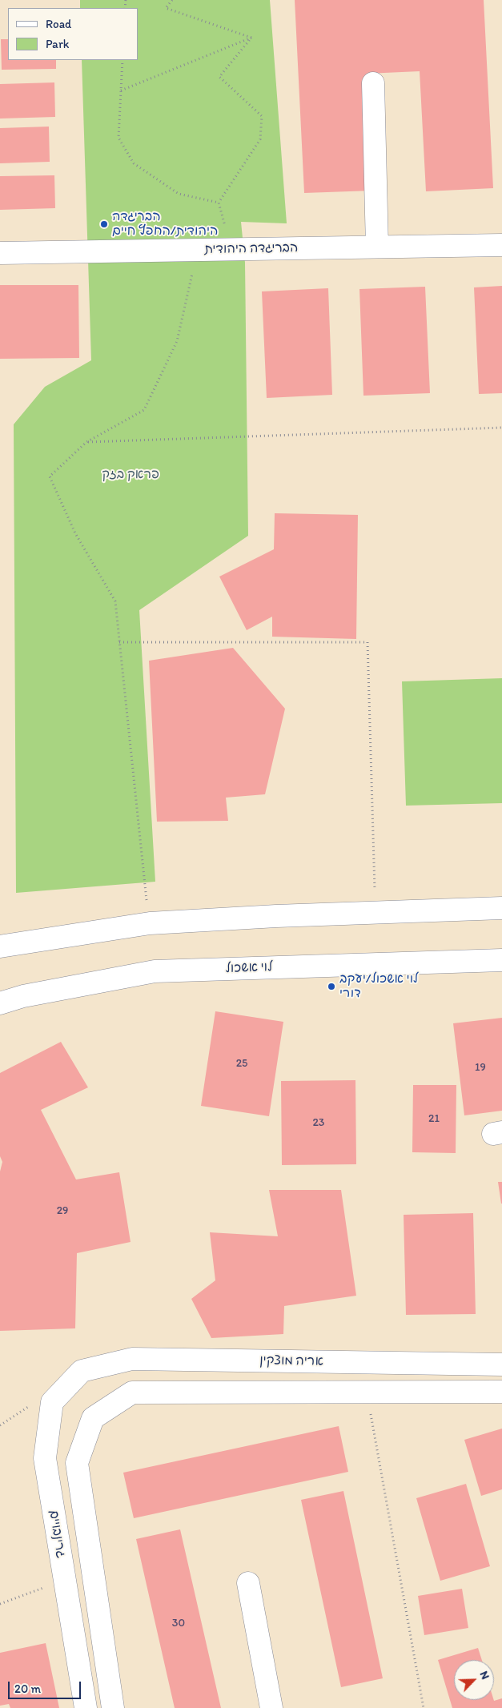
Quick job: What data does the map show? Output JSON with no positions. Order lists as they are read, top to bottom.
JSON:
{
  "streets": {
    "street": [
      "הבריגדה היהודית",
      "לוי אשכול",
      "אריה מוצקין",
      "גרינבויים"
    ]
  },
  "crossings": [
    ["אריה מוצקין", "גרינבויים"]
  ],
  "parks": ["פראק בזק"],
  "places": ["הבריגדה היהודית/החפץ חיים", "לוי אשכול/יעקב דורי"],
  "house_numbers": [
    "25",
    "19",
    "21",
    "23",
    "29",
    "30"
  ],
  "legend": ["Road", "Park"],
  "scale_bar": "20 m",
  "north": "top right"
}
